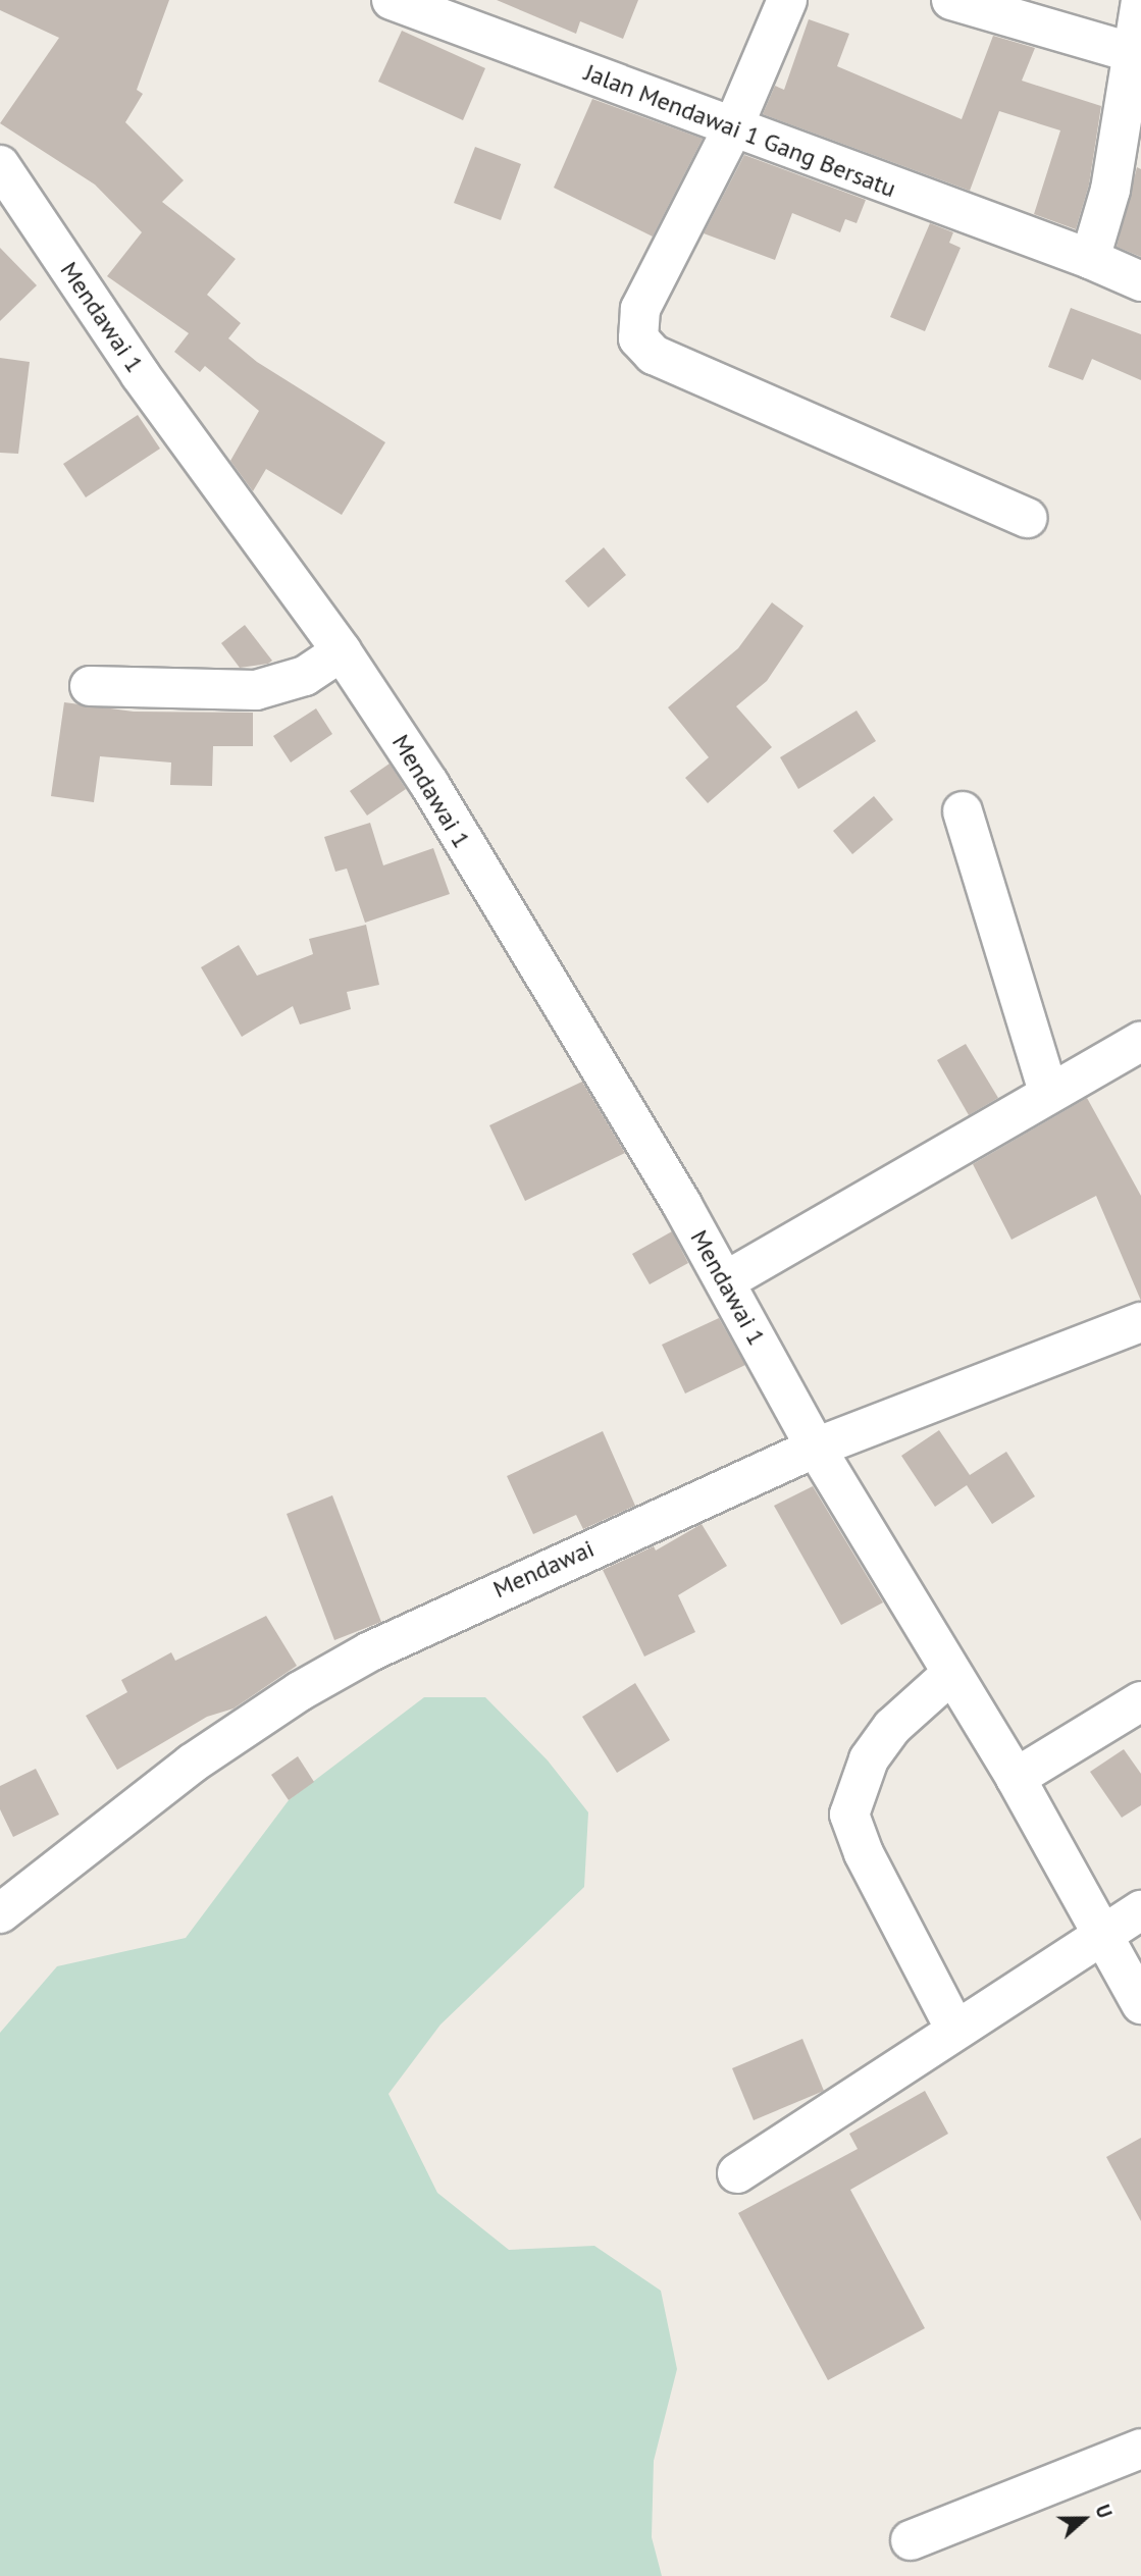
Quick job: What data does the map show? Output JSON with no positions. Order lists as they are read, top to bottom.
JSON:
{
  "streets": {
    "street": ["Jalan Mendawai 1 Gang Bersatu", "Mendawai 1", "Mendawai"]
  },
  "crossings": [
    ["Mendawai 1", "Mendawai"]
  ],
  "north": "right"
}
